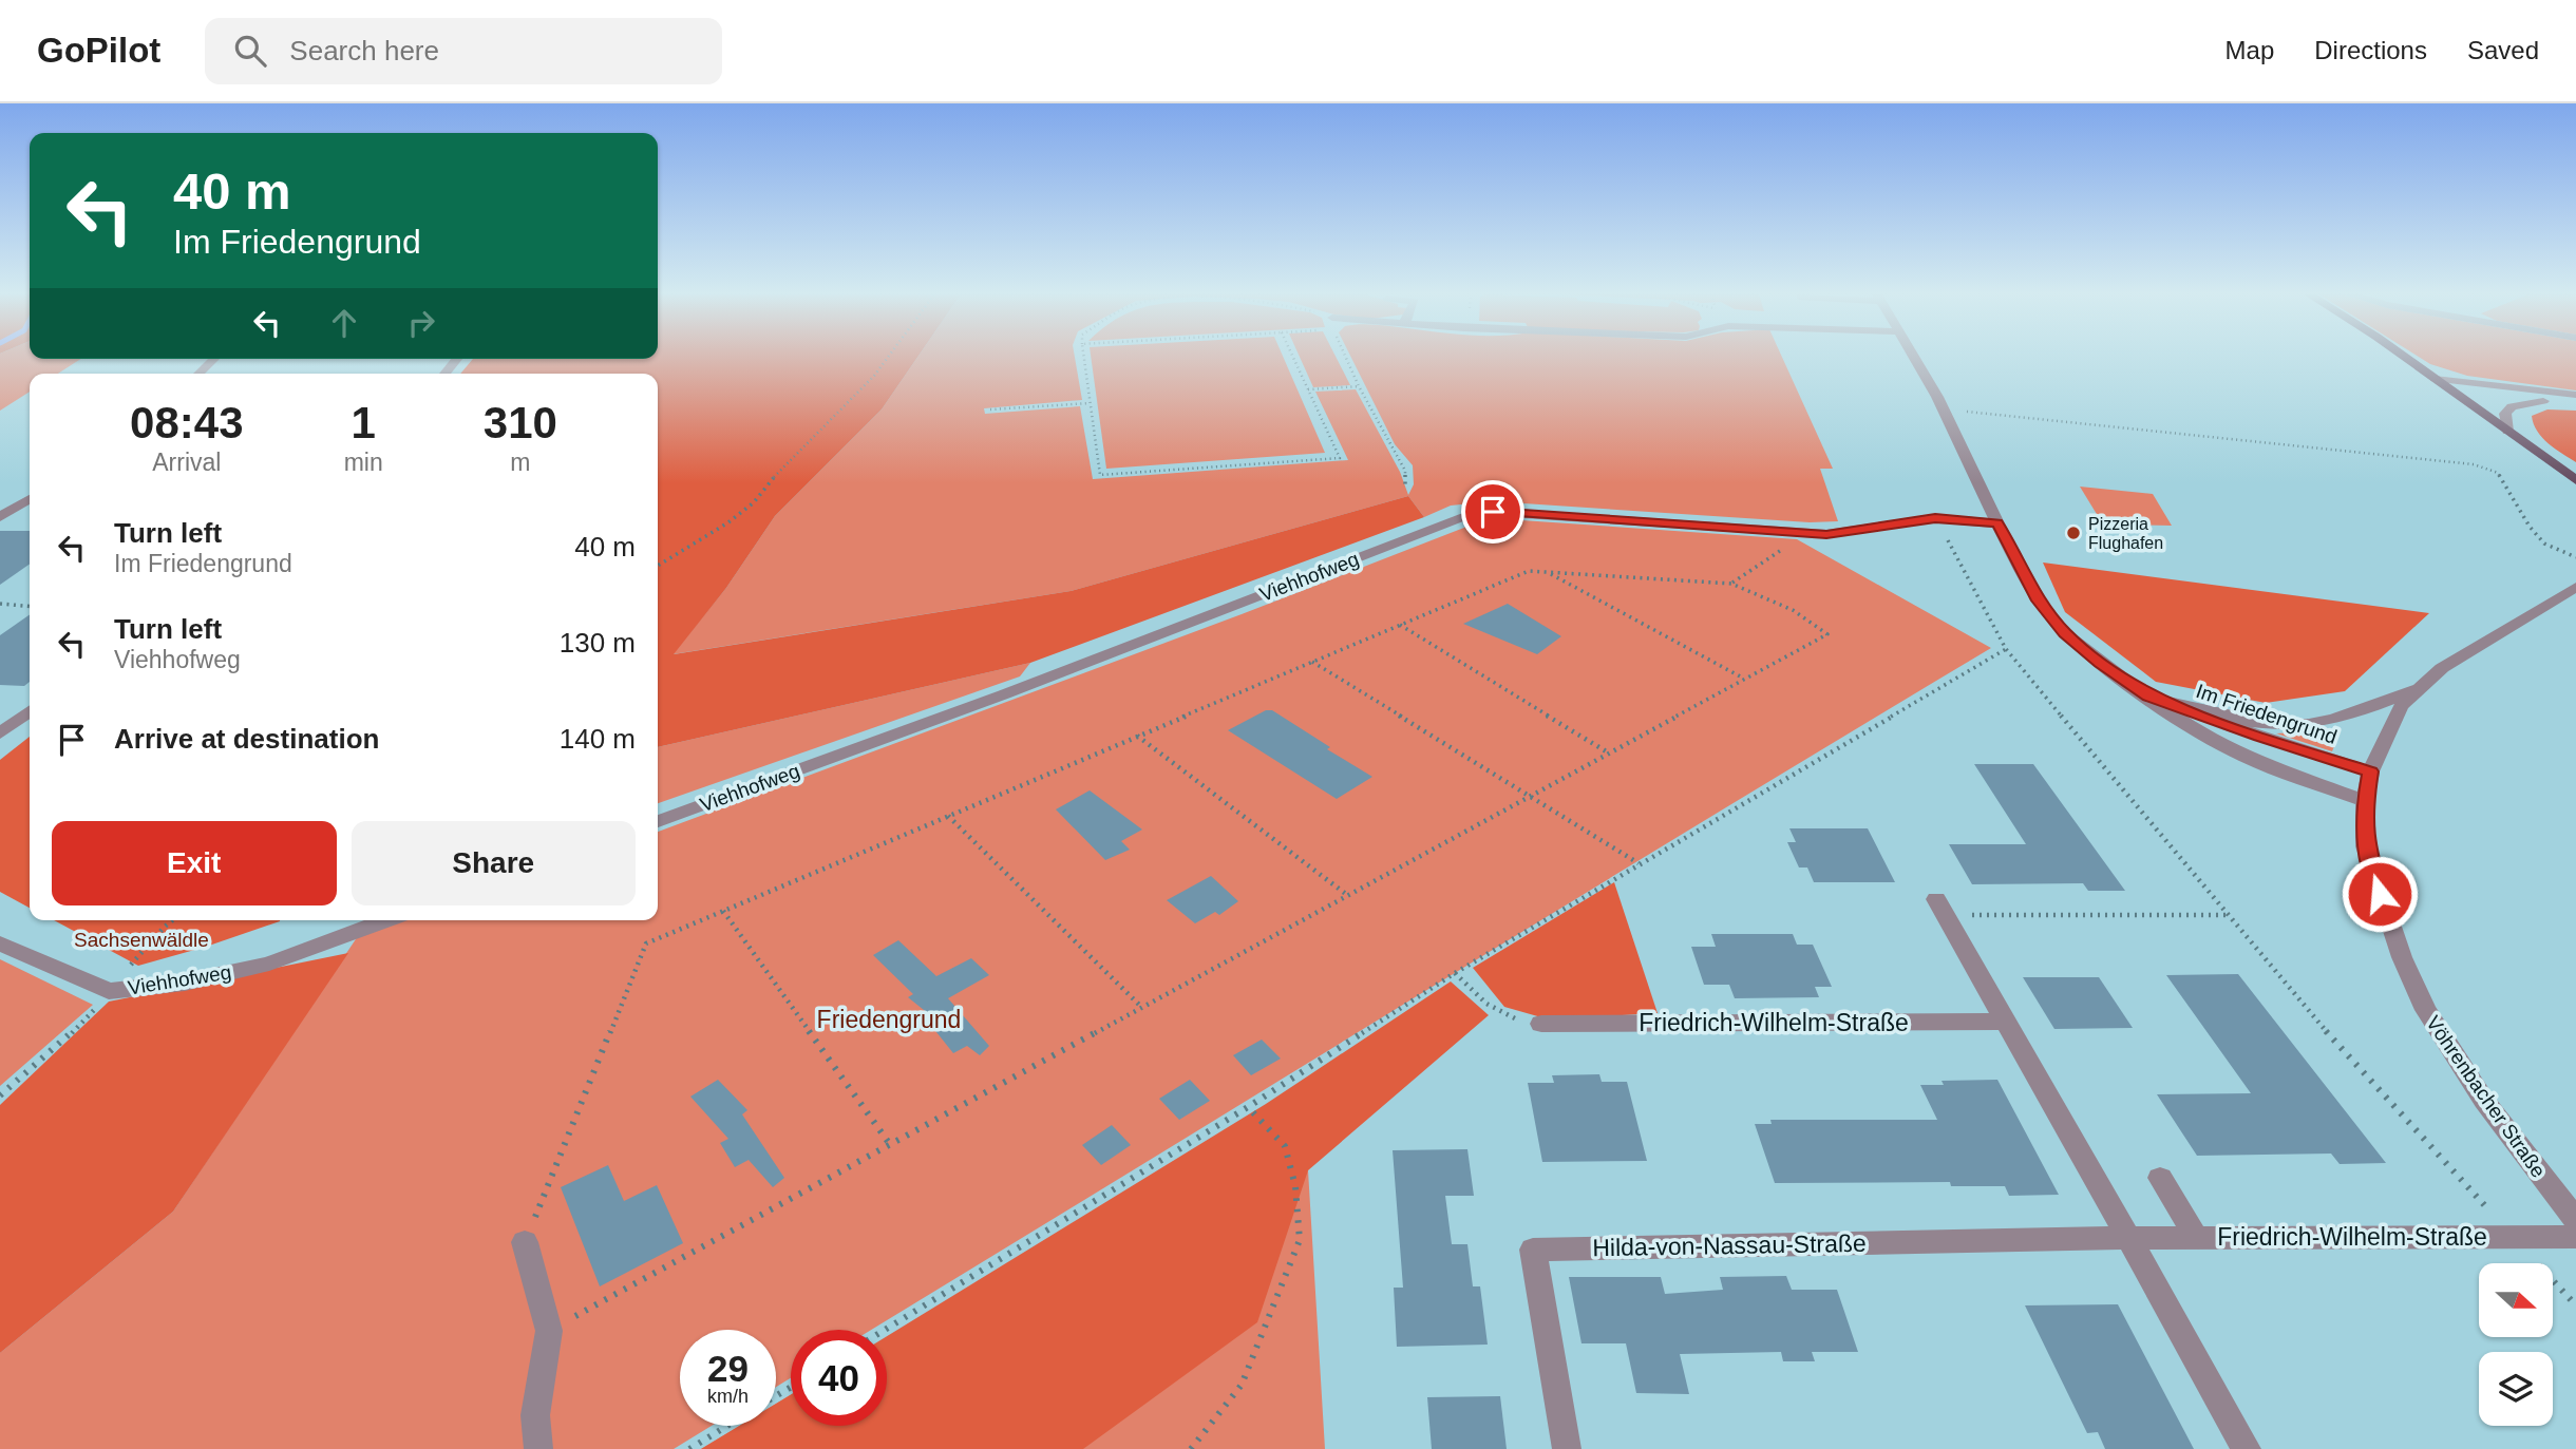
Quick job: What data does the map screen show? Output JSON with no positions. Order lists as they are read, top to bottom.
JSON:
{
  "streets": {
    "street": [
      "Viehhofweg",
      "Im Friedengrund",
      "Friedrich-Wilhelm-Straße",
      "Vöhrenbacher Straße",
      "Hilda-von-Nassau-Straße"
    ]
  },
  "crossings": [
    ["Viehhofweg", "Im Friedengrund"],
    ["Im Friedengrund", "Vöhrenbacher Straße"],
    ["Friedrich-Wilhelm-Straße", "Hilda-von-Nassau-Straße"]
  ],
  "parks": ["Sachsenwäldle", "Friedengrund"],
  "places": ["Pizzeria Flughafen"],
  "north": "right",
  "page": {
    "header": "GoPilot",
    "search": "Search here",
    "nav": ["Map", "Directions", "Saved"],
    "turn": ["40 m", "Im Friedengrund"],
    "eta": [
      "08:43",
      "Arrival",
      "1",
      "min",
      "310",
      "m"
    ],
    "list": [
      {
        "name": "Turn left",
        "note": "Im Friedengrund",
        "value": "40 m"
      },
      {
        "name": "Turn left",
        "note": "Viehhofweg",
        "value": "130 m"
      },
      {
        "name": "Arrive at destination",
        "value": "140 m"
      }
    ],
    "buttons": ["Exit", "Share"],
    "speed": "29 km/h",
    "limit": "40"
  }
}
